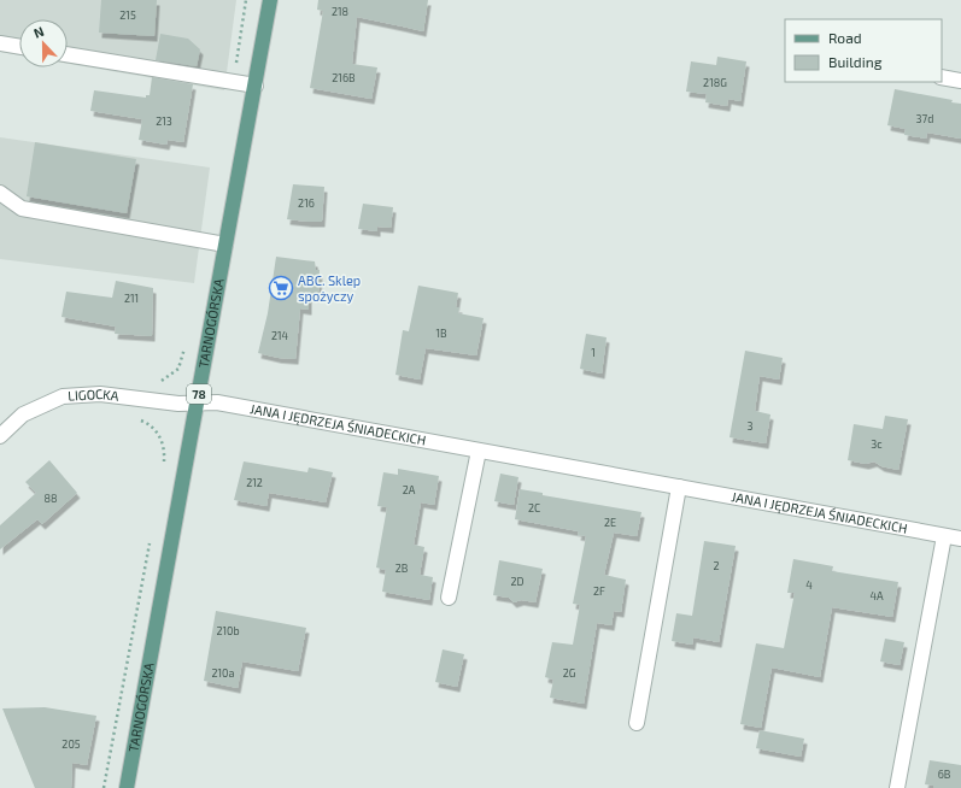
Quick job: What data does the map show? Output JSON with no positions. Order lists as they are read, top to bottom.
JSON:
{
  "streets": {
    "main road": ["TARNOGÓRSKA", "78"],
    "street": ["LIGOCKA", "JANA I JĘDRZEJA ŚNIADECKICH"]
  },
  "crossings": [
    ["TARNOGÓRSKA", "LIGOCKA"],
    ["TARNOGÓRSKA", "JANA I JĘDRZEJA ŚNIADECKICH"],
    ["LIGOCKA", "JANA I JĘDRZEJA ŚNIADECKICH"]
  ],
  "places": {
    "supermarket": ["ABC. Sklep spożyczy"]
  },
  "house_numbers": [
    "218",
    "215",
    "216B",
    "218G",
    "37d",
    "213",
    "216",
    "211",
    "1B",
    "214",
    "1",
    "3",
    "3c",
    "212",
    "2A",
    "88",
    "2C",
    "2E",
    "2",
    "2B",
    "2D",
    "4",
    "2F",
    "4A",
    "210b",
    "210a",
    "2G",
    "205",
    "6B"
  ],
  "legend": ["Road", "Building"],
  "north": "top"
}
